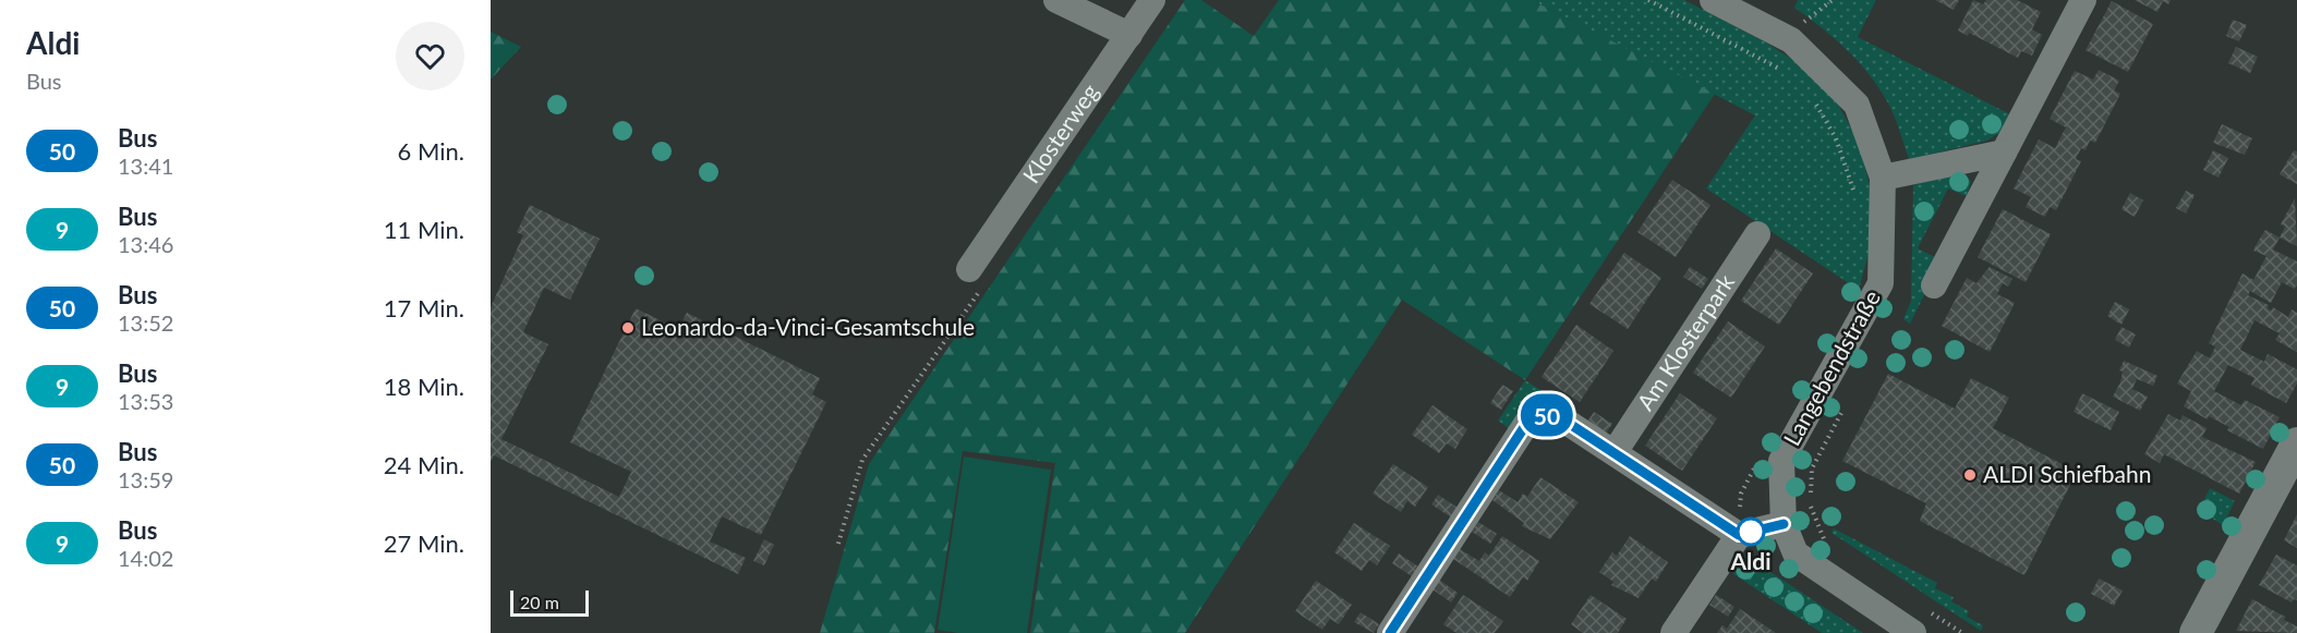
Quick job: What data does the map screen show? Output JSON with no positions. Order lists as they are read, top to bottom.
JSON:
{
  "streets": {
    "street": ["Klosterweg", "Am Klosterpark", "Langebendstraße"]
  },
  "places": ["Leonardo-da-Vinci-Gesamtschule", "ALDI Schiefbahn", "Aldi"],
  "lines": ["bus line 50"],
  "scale_bar": "20 m",
  "page": {
    "heading": ["Aldi", "Bus"],
    "on_map": "50",
    "list": [
      {
        "mark": "50",
        "name": "Bus",
        "note": "13:41",
        "value": "6 Min."
      },
      {
        "mark": "9",
        "name": "Bus",
        "note": "13:46",
        "value": "11 Min."
      },
      {
        "mark": "50",
        "name": "Bus",
        "note": "13:52",
        "value": "17 Min."
      },
      {
        "mark": "9",
        "name": "Bus",
        "note": "13:53",
        "value": "18 Min."
      },
      {
        "mark": "50",
        "name": "Bus",
        "note": "13:59",
        "value": "24 Min."
      },
      {
        "mark": "9",
        "name": "Bus",
        "note": "14:02",
        "value": "27 Min."
      }
    ],
    "scale": "20 m"
  }
}
